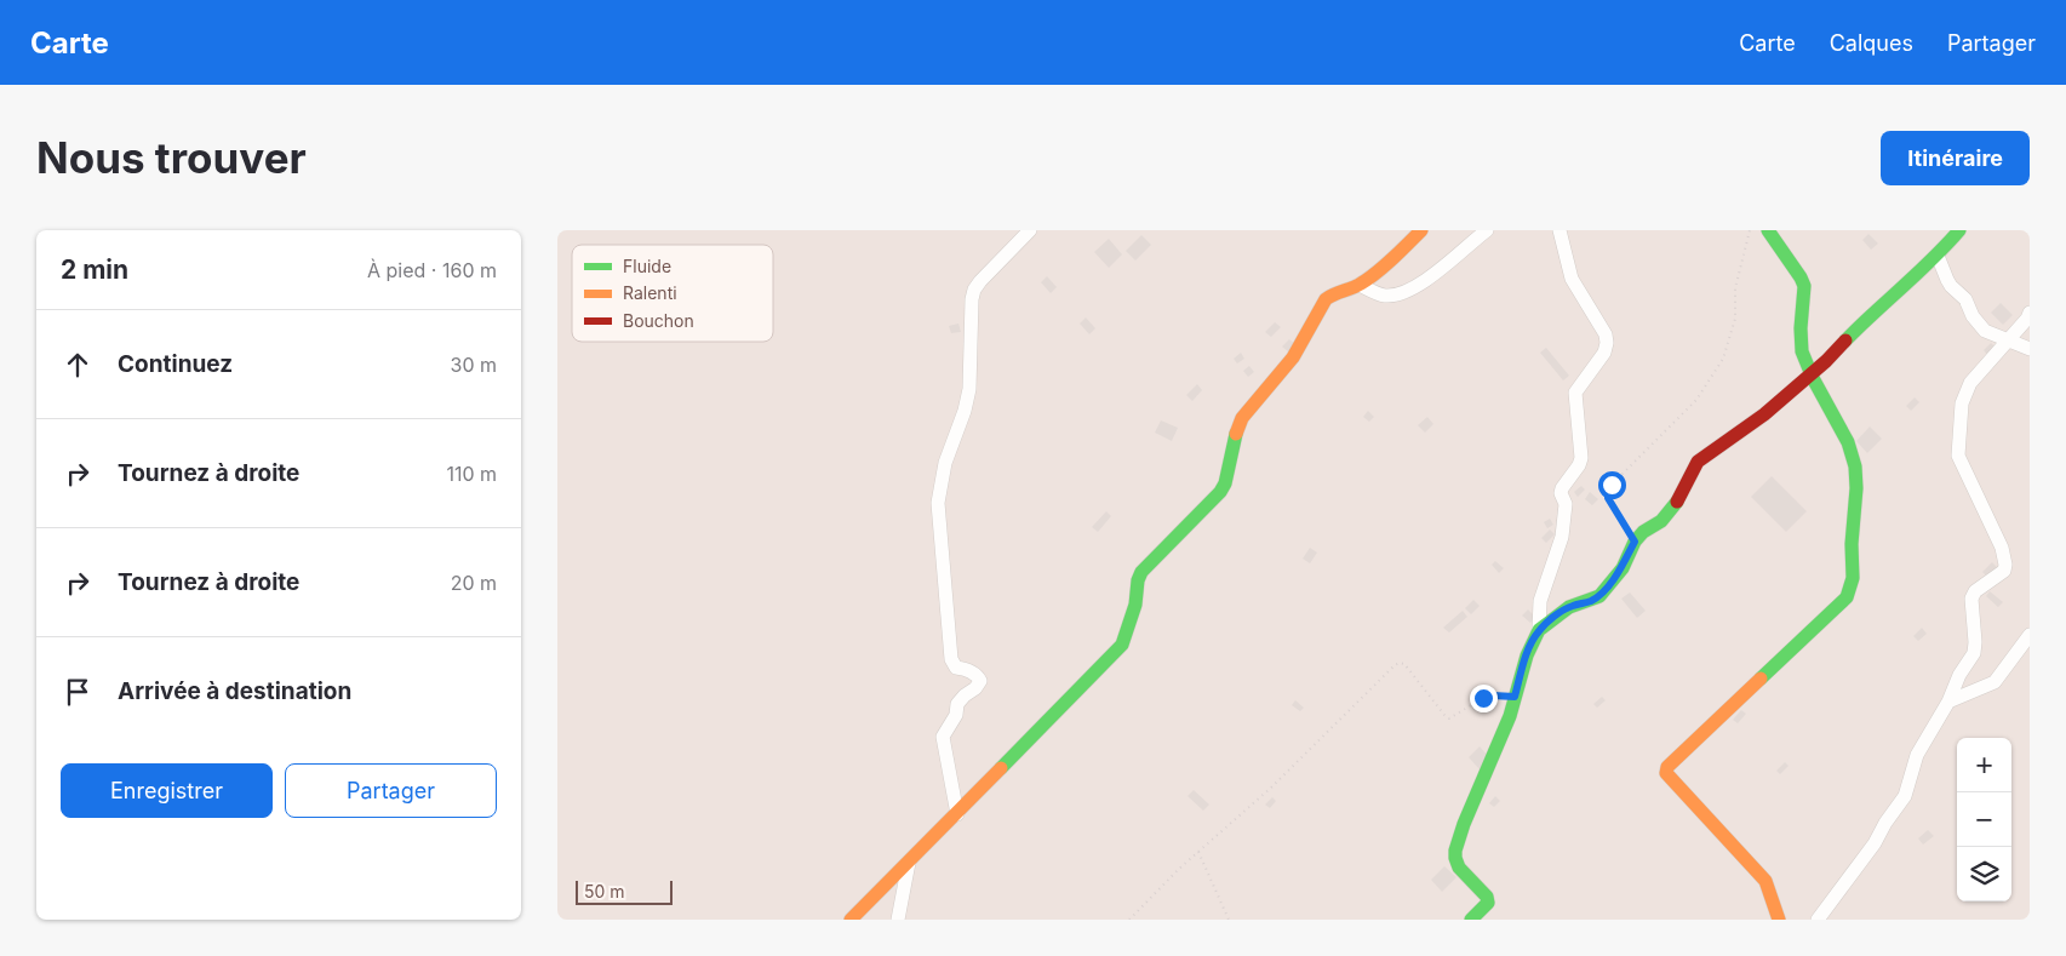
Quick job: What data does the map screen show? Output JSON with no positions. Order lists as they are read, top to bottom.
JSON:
{
  "legend": ["Fluide", "Ralenti", "Bouchon"],
  "scale_bar": "50 m",
  "page": {
    "header": "Carte",
    "nav": ["Carte", "Calques", "Partager"],
    "buttons": [
      "Itinéraire",
      ["Enregistrer", "Partager"]
    ],
    "title": "Nous trouver",
    "heading": ["2 min", "À pied · 160 m"],
    "list": [
      ["Continuez", "30 m"],
      ["Tournez à droite", "110 m"],
      ["Tournez à droite", "20 m"],
      "Arrivée à destination"
    ],
    "map_buttons": ["+", "−"],
    "scale": "50 m"
  }
}
